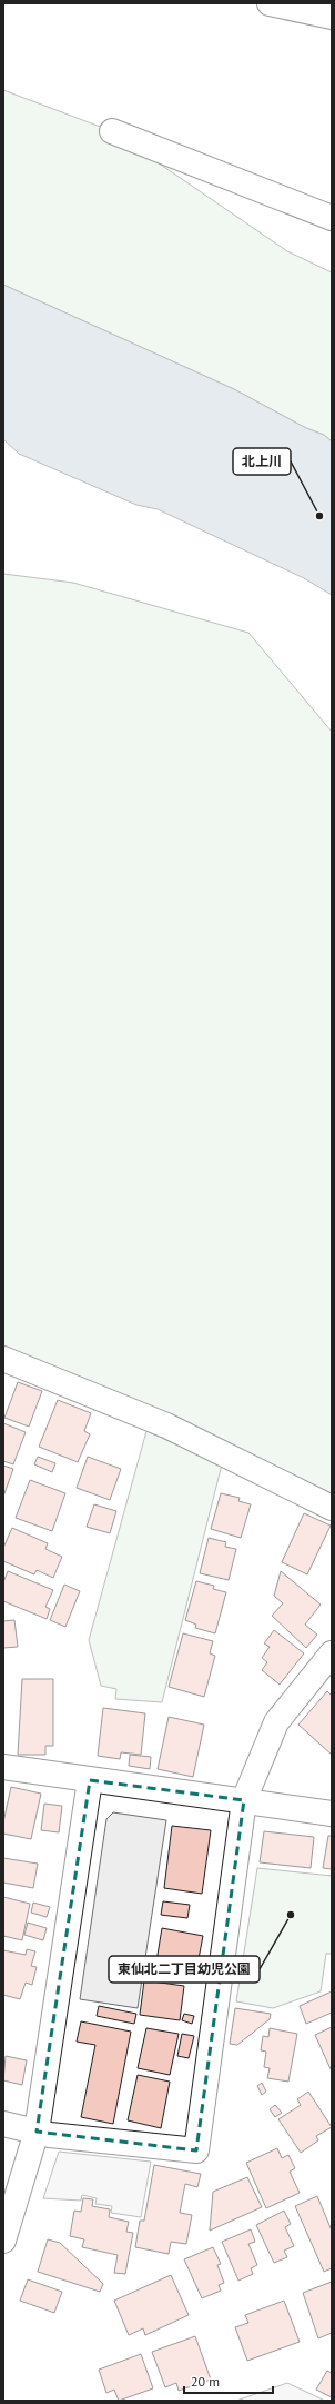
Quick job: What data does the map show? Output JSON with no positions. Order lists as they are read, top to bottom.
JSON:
{
  "places": ["北上川", "東仙北二丁目幼児公園"],
  "scale_bar": "20 m"
}
